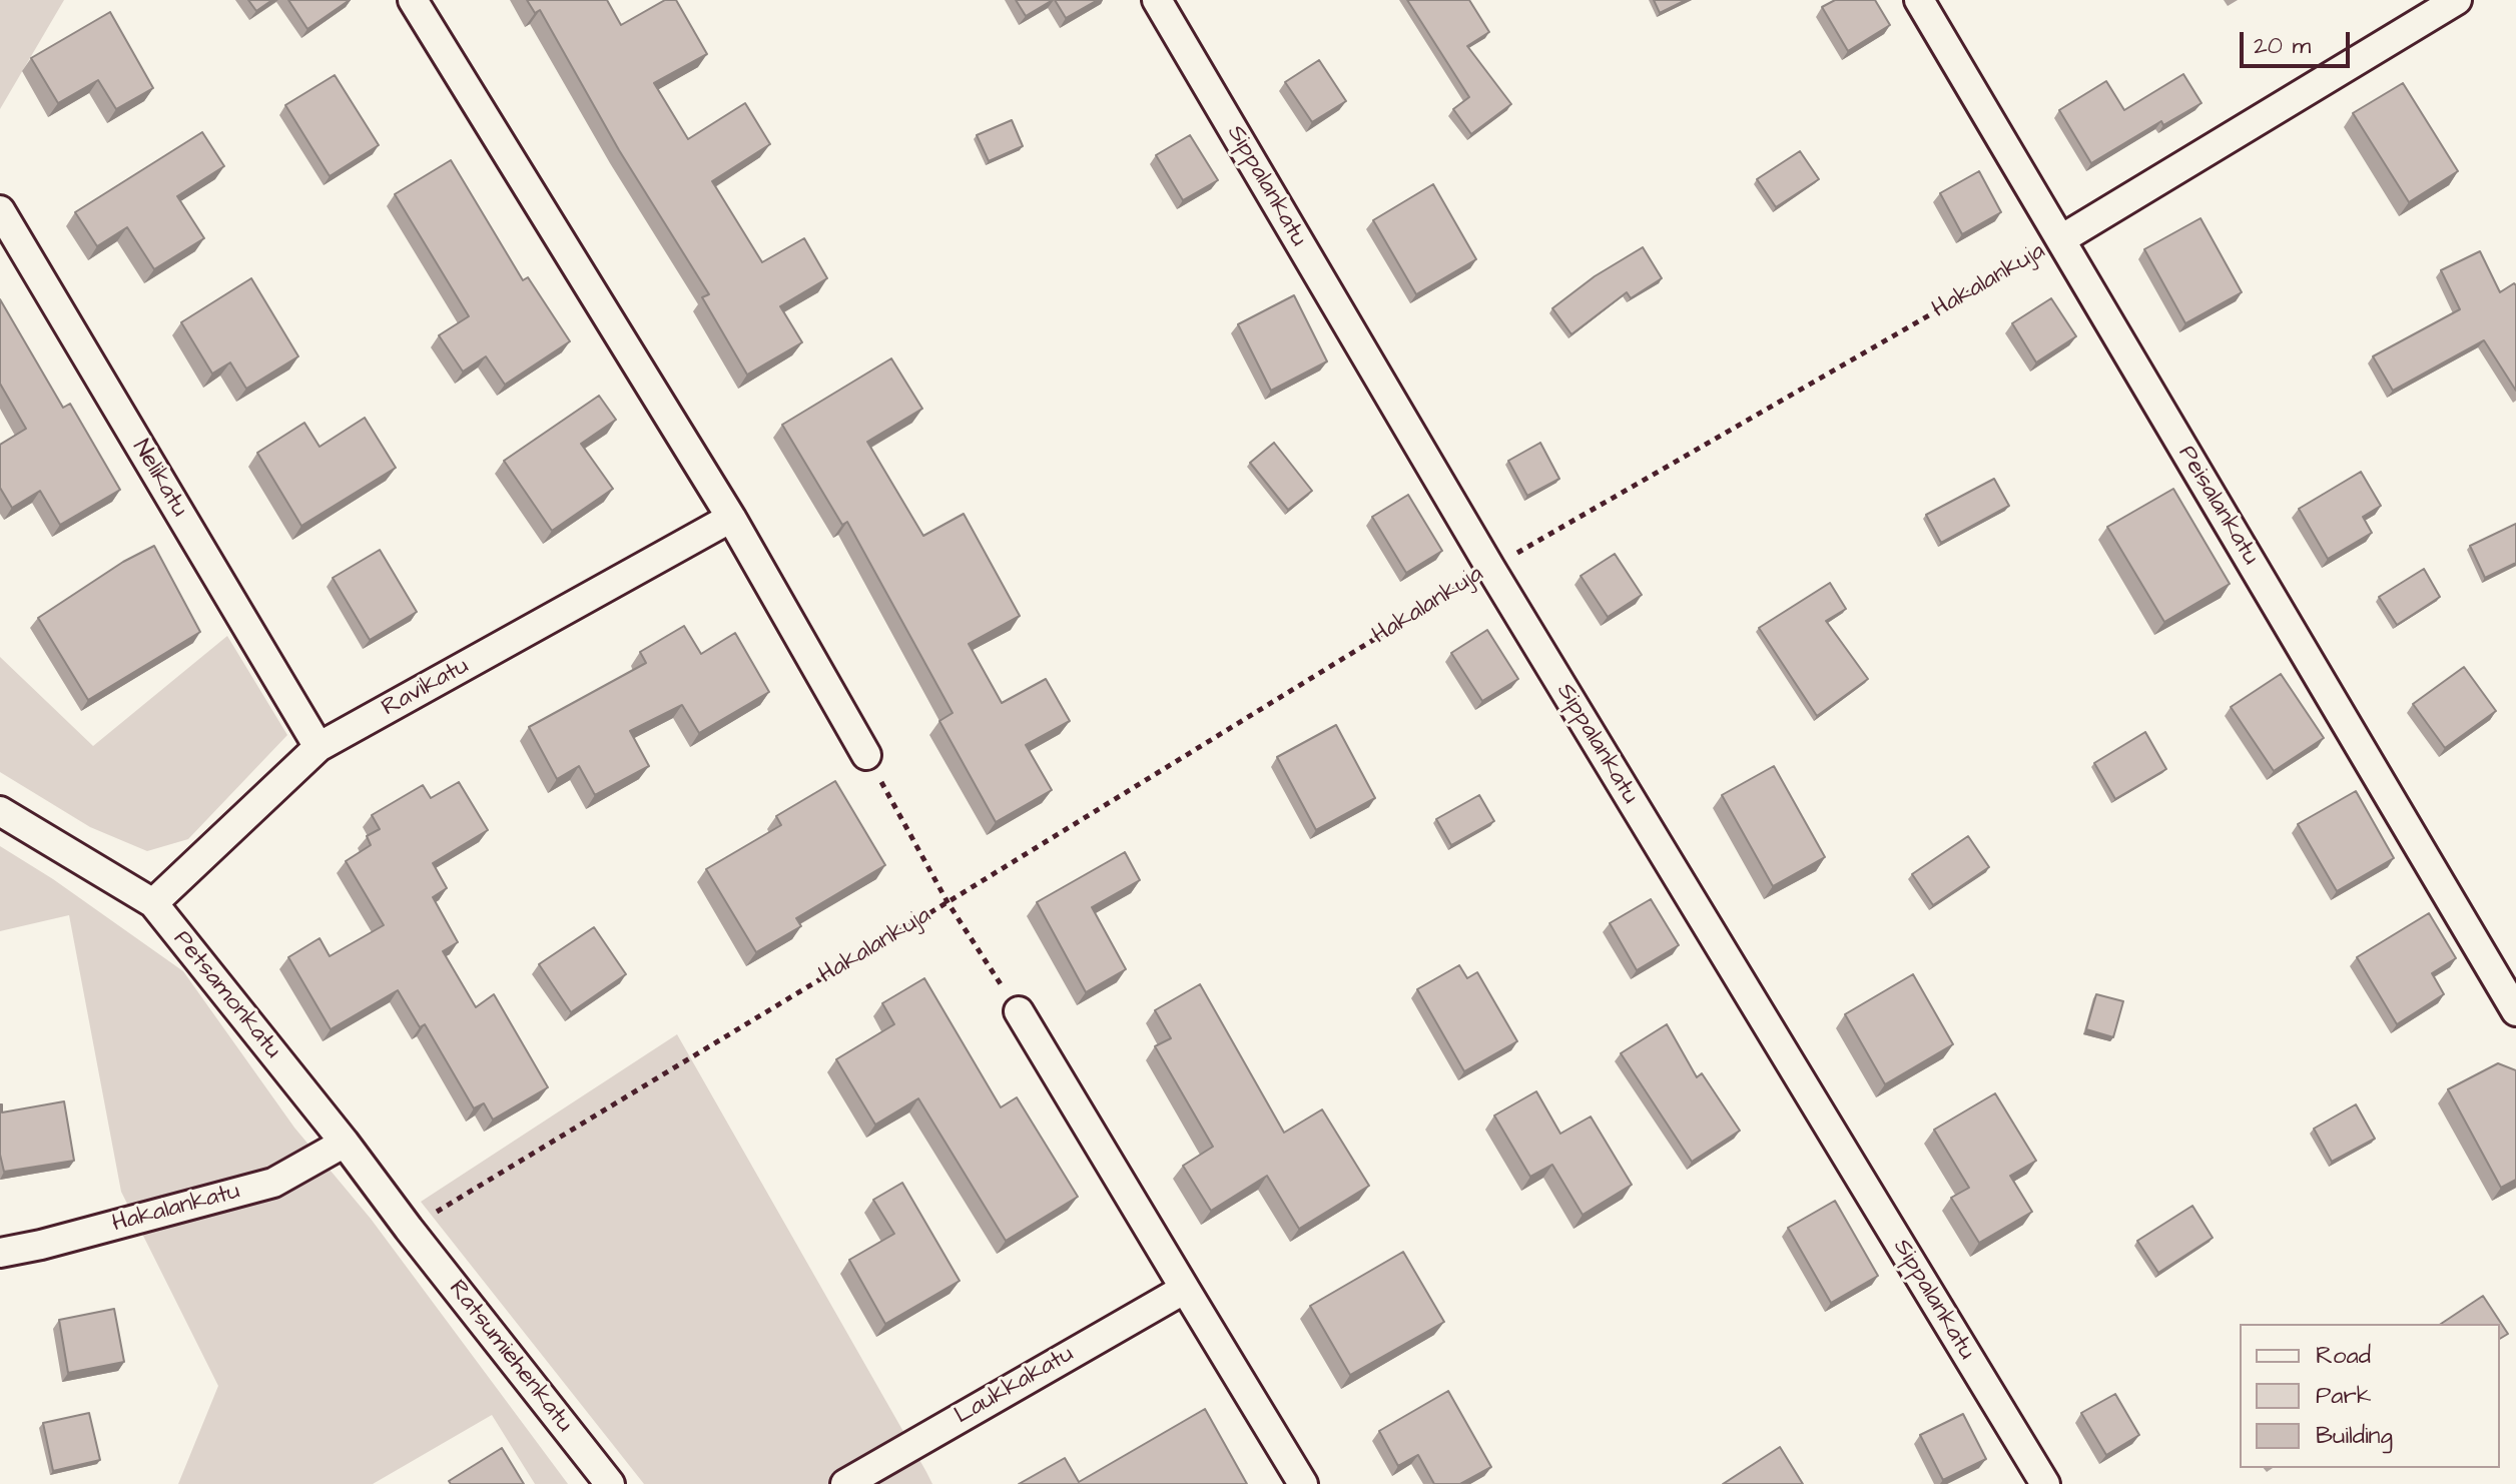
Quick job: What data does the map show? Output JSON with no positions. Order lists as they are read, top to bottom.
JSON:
{
  "streets": {
    "street": [
      "Sippalankatu",
      "Hakalankuja",
      "Nelikatu",
      "Peisalankatu",
      "Ravikatu",
      "Petsamonkatu",
      "Hakalankatu",
      "Ratsumiehenkatu",
      "Laukkakatu"
    ]
  },
  "crossings": [
    ["Sippalankatu", "Hakalankuja"],
    ["Hakalankuja", "Peisalankatu"],
    ["Hakalankuja", "Petsamonkatu"],
    ["Hakalankuja", "Ratsumiehenkatu"],
    ["Nelikatu", "Ravikatu"],
    ["Ravikatu", "Petsamonkatu"],
    ["Petsamonkatu", "Hakalankatu"],
    ["Petsamonkatu", "Ratsumiehenkatu"]
  ],
  "legend": ["Road", "Park", "Building"],
  "scale_bar": "20 m"
}
